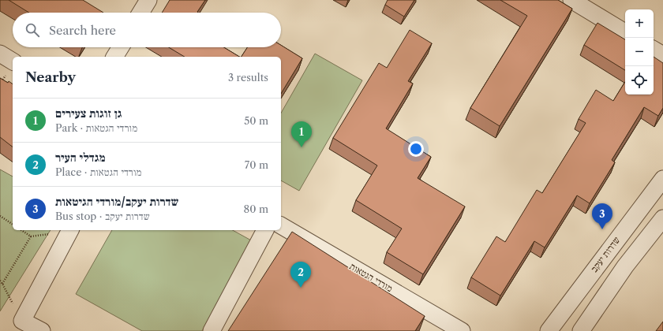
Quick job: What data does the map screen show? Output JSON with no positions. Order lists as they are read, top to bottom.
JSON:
{
  "streets": {
    "street": ["שדרות יעקב", "מורדי הגטאות"]
  },
  "page": {
    "map_buttons": ["+", "−"],
    "search": "Search here",
    "heading": ["Nearby", "3 results"],
    "list": [
      {
        "mark": "1",
        "name": "גן זוגות צעירים",
        "note": "Park · מורדי הגטאות",
        "value": "50 m"
      },
      {
        "mark": "2",
        "name": "מגדלי העיר",
        "note": "Place · מורדי הגטאות",
        "value": "70 m"
      },
      {
        "mark": "3",
        "name": "שדרות יעקב/מורדי הגיטאות",
        "note": "Bus stop · שדרות יעקב",
        "value": "80 m"
      }
    ],
    "pins": ["1", "3", "2"]
  }
}
